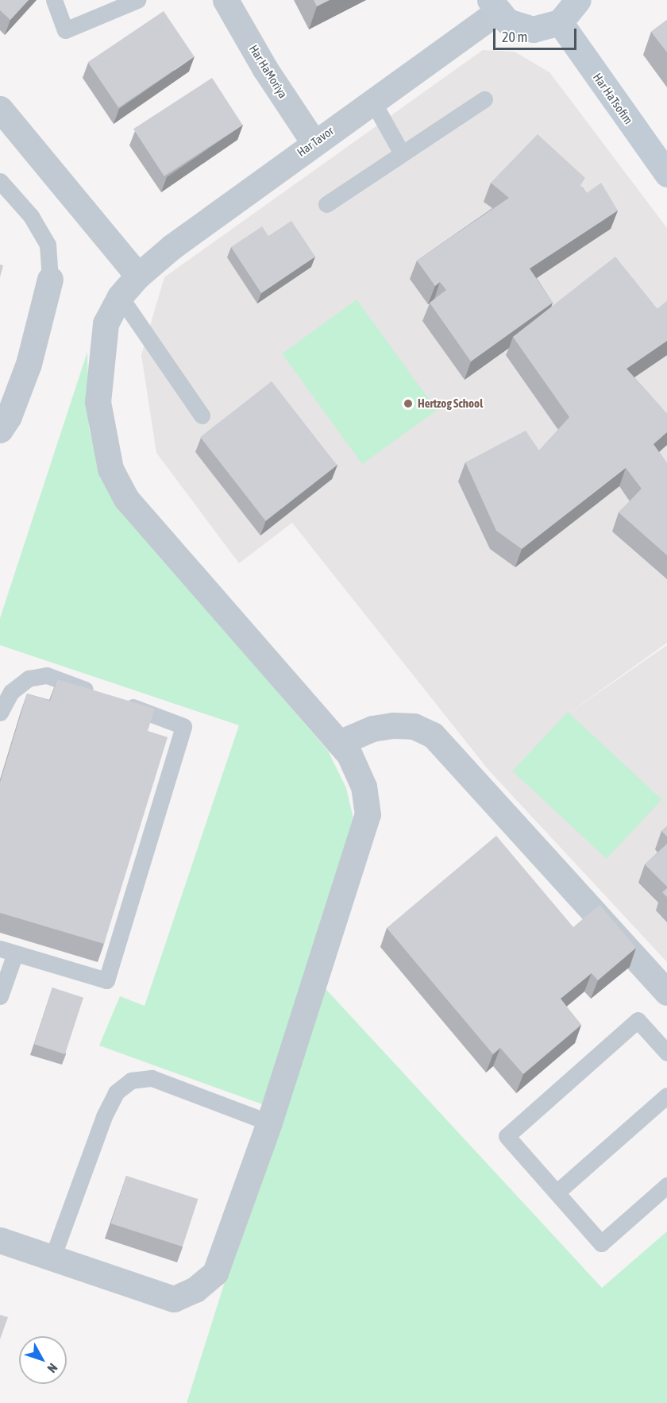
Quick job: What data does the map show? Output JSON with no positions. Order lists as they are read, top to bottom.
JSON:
{
  "streets": {
    "street": ["Har HaMoriya", "Har HaTsofim", "Har Tavor"]
  },
  "crossings": [
    ["Har HaMoriya", "Har Tavor"]
  ],
  "places": ["Hertzog School"],
  "scale_bar": "20 m",
  "north": "bottom right"
}
